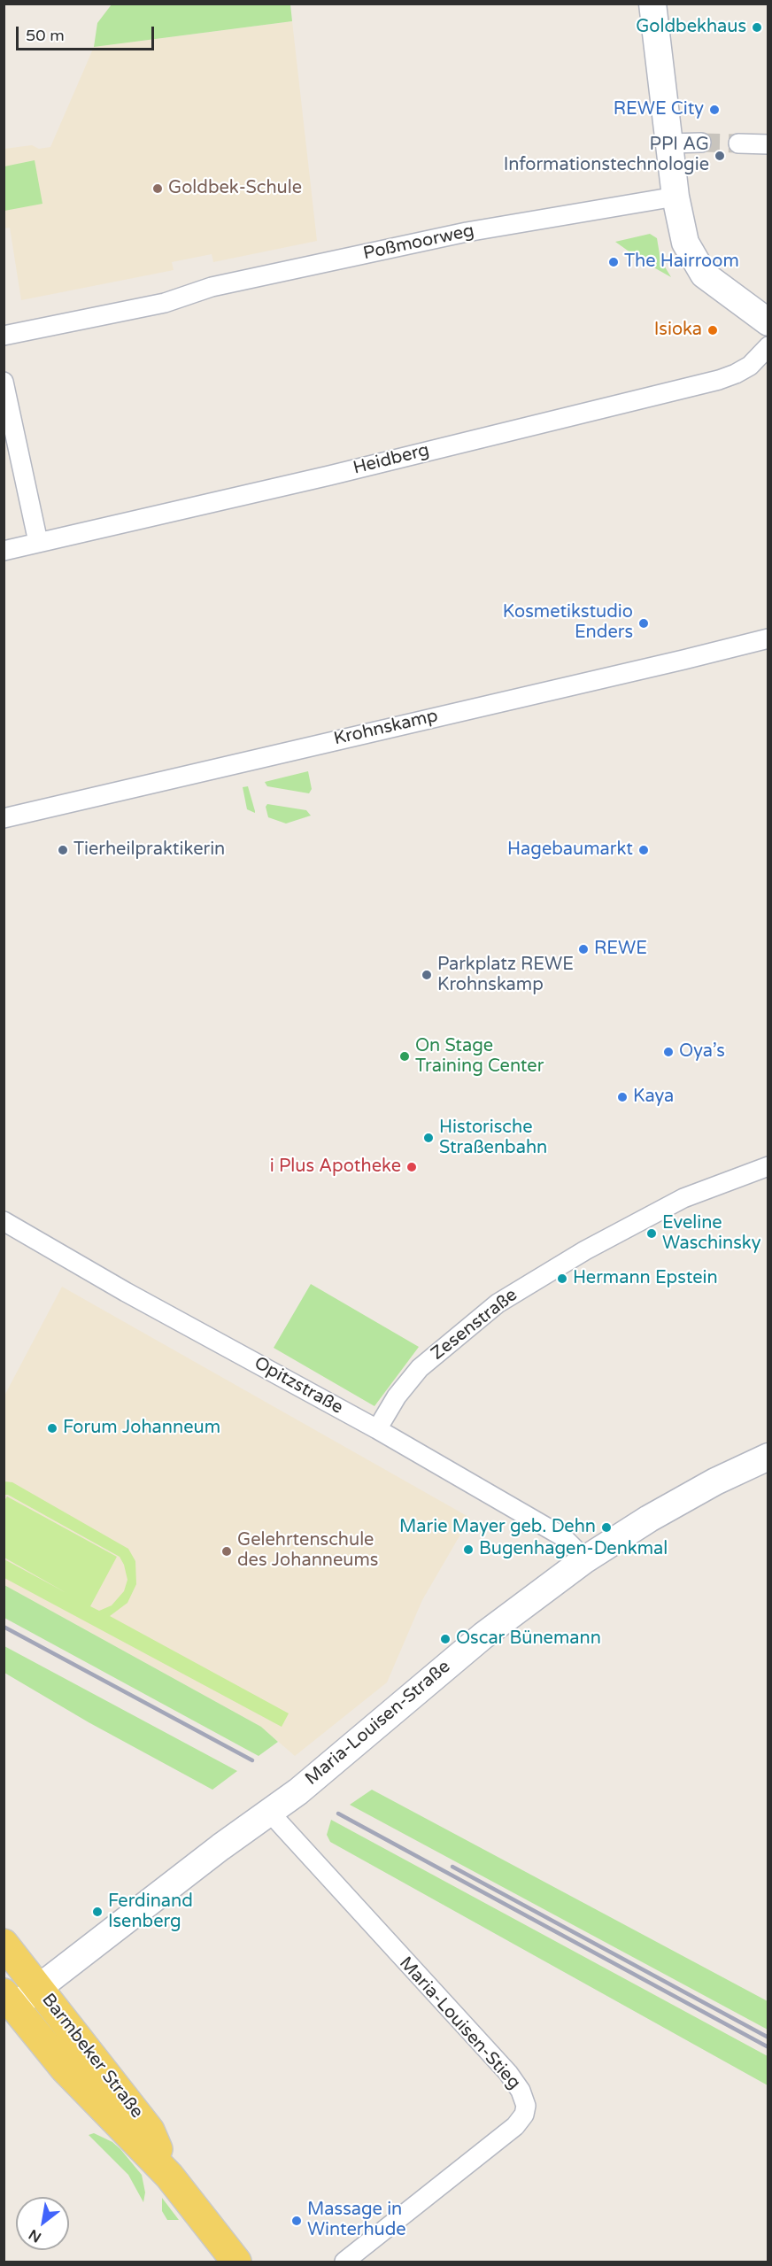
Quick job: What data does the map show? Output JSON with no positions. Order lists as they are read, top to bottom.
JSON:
{
  "streets": {
    "main road": ["Maria-Louisen-Straße", "Barmbeker Straße"],
    "street": [
      "Poßmoorweg",
      "Heidberg",
      "Krohnskamp",
      "Zesenstraße",
      "Opitzstraße",
      "Maria-Louisen-Stieg"
    ]
  },
  "crossings": [
    ["Zesenstraße", "Opitzstraße"],
    ["Opitzstraße", "Maria-Louisen-Straße"],
    ["Maria-Louisen-Straße", "Maria-Louisen-Stieg"],
    ["Maria-Louisen-Straße", "Barmbeker Straße"]
  ],
  "places": [
    "Goldbekhaus",
    "REWE City",
    "PPI AG Informationstechnologie",
    "Goldbek-Schule",
    "The Hairroom",
    "Isioka",
    "Kosmetikstudio Enders",
    "Tierheilpraktikerin",
    "Hagebaumarkt",
    "REWE",
    "Parkplatz REWE Krohnskamp",
    "Oya’s",
    "On Stage Training Center",
    "Kaya",
    "Historische Straßenbahn",
    "i Plus Apotheke",
    "Eveline Waschinsky",
    "Hermann Epstein",
    "Forum Johanneum",
    "Marie Mayer geb. Dehn",
    "Bugenhagen-Denkmal",
    "Gelehrtenschule des Johanneums",
    "Oscar Bünemann",
    "Ferdinand Isenberg",
    "Massage in Winterhude"
  ],
  "scale_bar": "50 m",
  "north": "bottom left"
}
